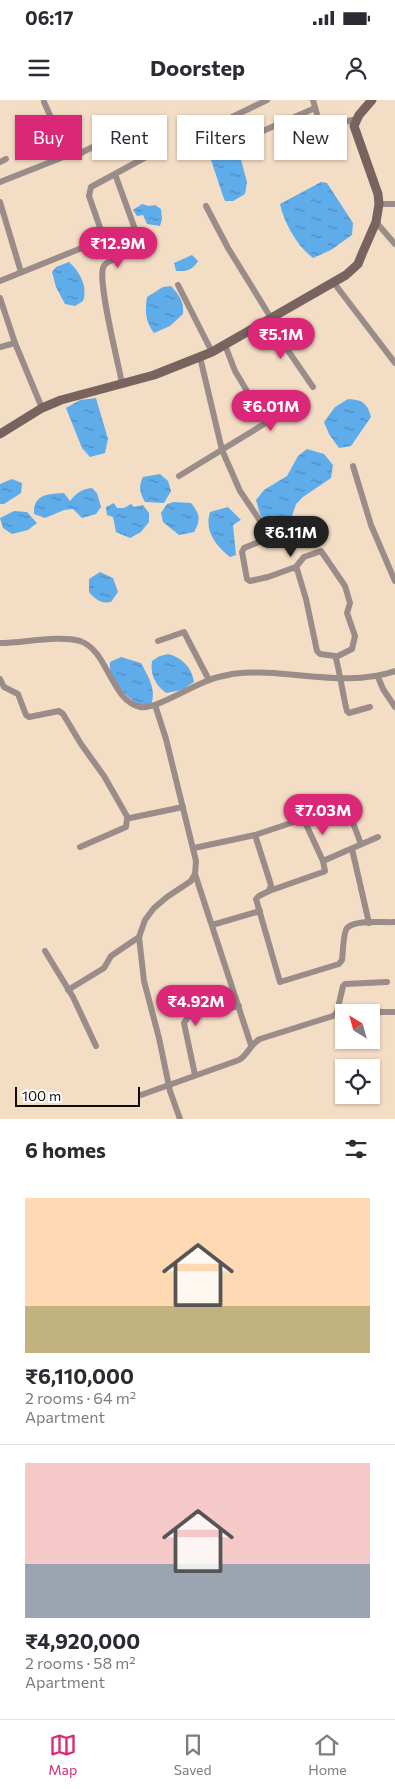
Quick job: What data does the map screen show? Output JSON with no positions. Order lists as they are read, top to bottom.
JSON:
{
  "scale_bar": "100 m",
  "north": "top left",
  "page": {
    "status": "06:17",
    "header": "Doorstep",
    "chip": [
      "Buy",
      "Rent",
      "Filters",
      "New"
    ],
    "price": [
      "₹12.9M",
      "₹5.1M",
      "₹6.01M",
      "₹6.11M",
      "₹7.03M",
      "₹4.92M"
    ],
    "scale": "100 m",
    "heading": "6 homes",
    "list": [
      {
        "name": "₹6,110,000",
        "note": "2 rooms · 64 m² · Apartment"
      },
      {
        "name": "₹4,920,000",
        "note": "2 rooms · 58 m² · Apartment"
      }
    ],
    "tabs": ["Map", "Saved", "Home"]
  }
}
